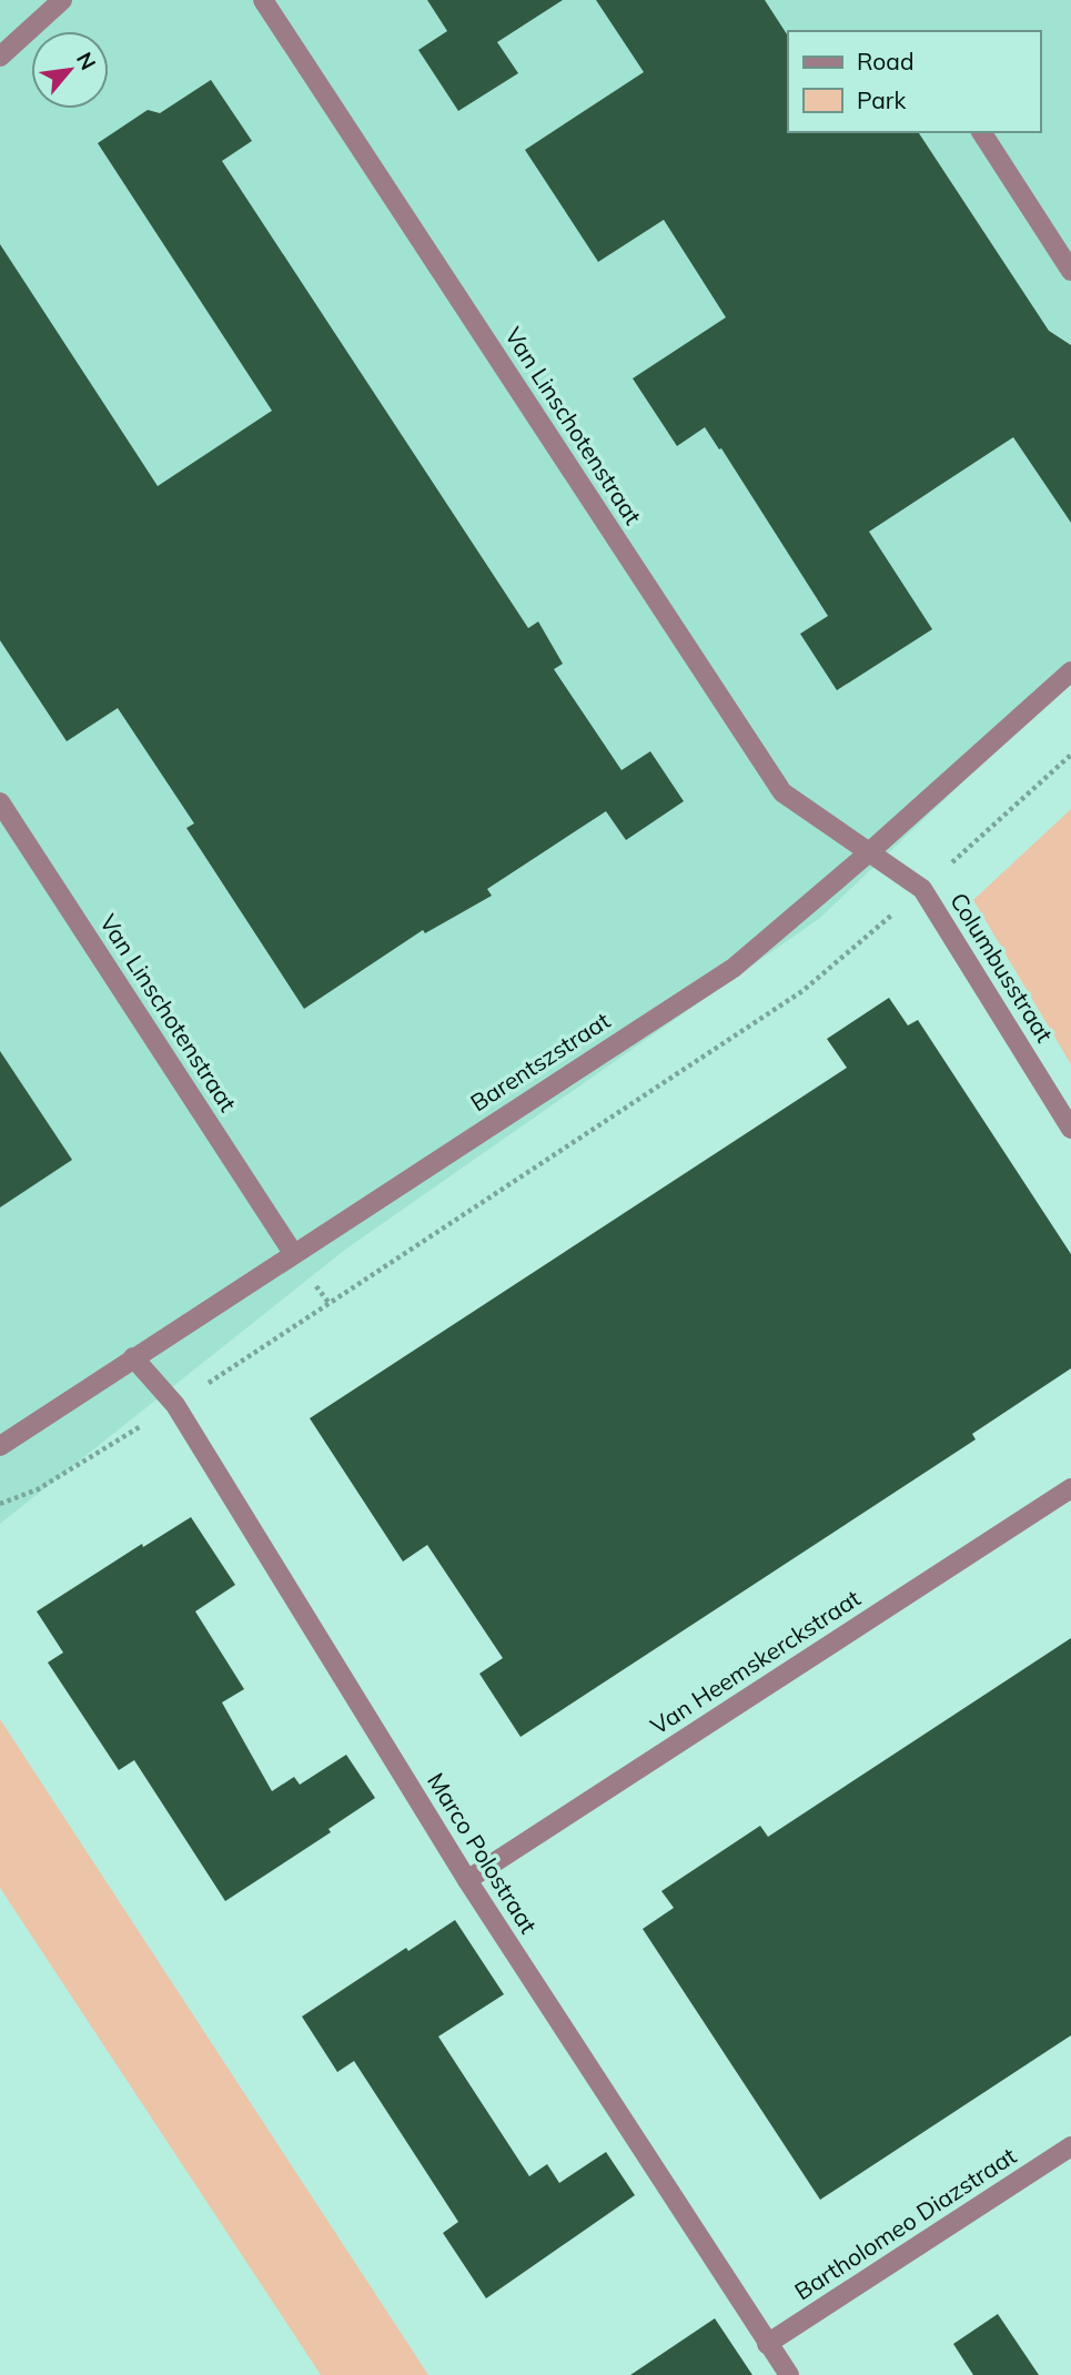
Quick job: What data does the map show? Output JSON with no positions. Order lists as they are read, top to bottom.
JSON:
{
  "streets": {
    "street": [
      "Van Linschotenstraat",
      "Columbusstraat",
      "Barentszstraat",
      "Van Heemskerckstraat",
      "Marco Polostraat",
      "Bartholomeo Diazstraat"
    ]
  },
  "crossings": [
    ["Van Linschotenstraat", "Columbusstraat"],
    ["Van Linschotenstraat", "Barentszstraat"],
    ["Columbusstraat", "Barentszstraat"],
    ["Barentszstraat", "Marco Polostraat"],
    ["Van Heemskerckstraat", "Marco Polostraat"],
    ["Marco Polostraat", "Bartholomeo Diazstraat"]
  ],
  "legend": ["Road", "Park"],
  "north": "top right"
}
